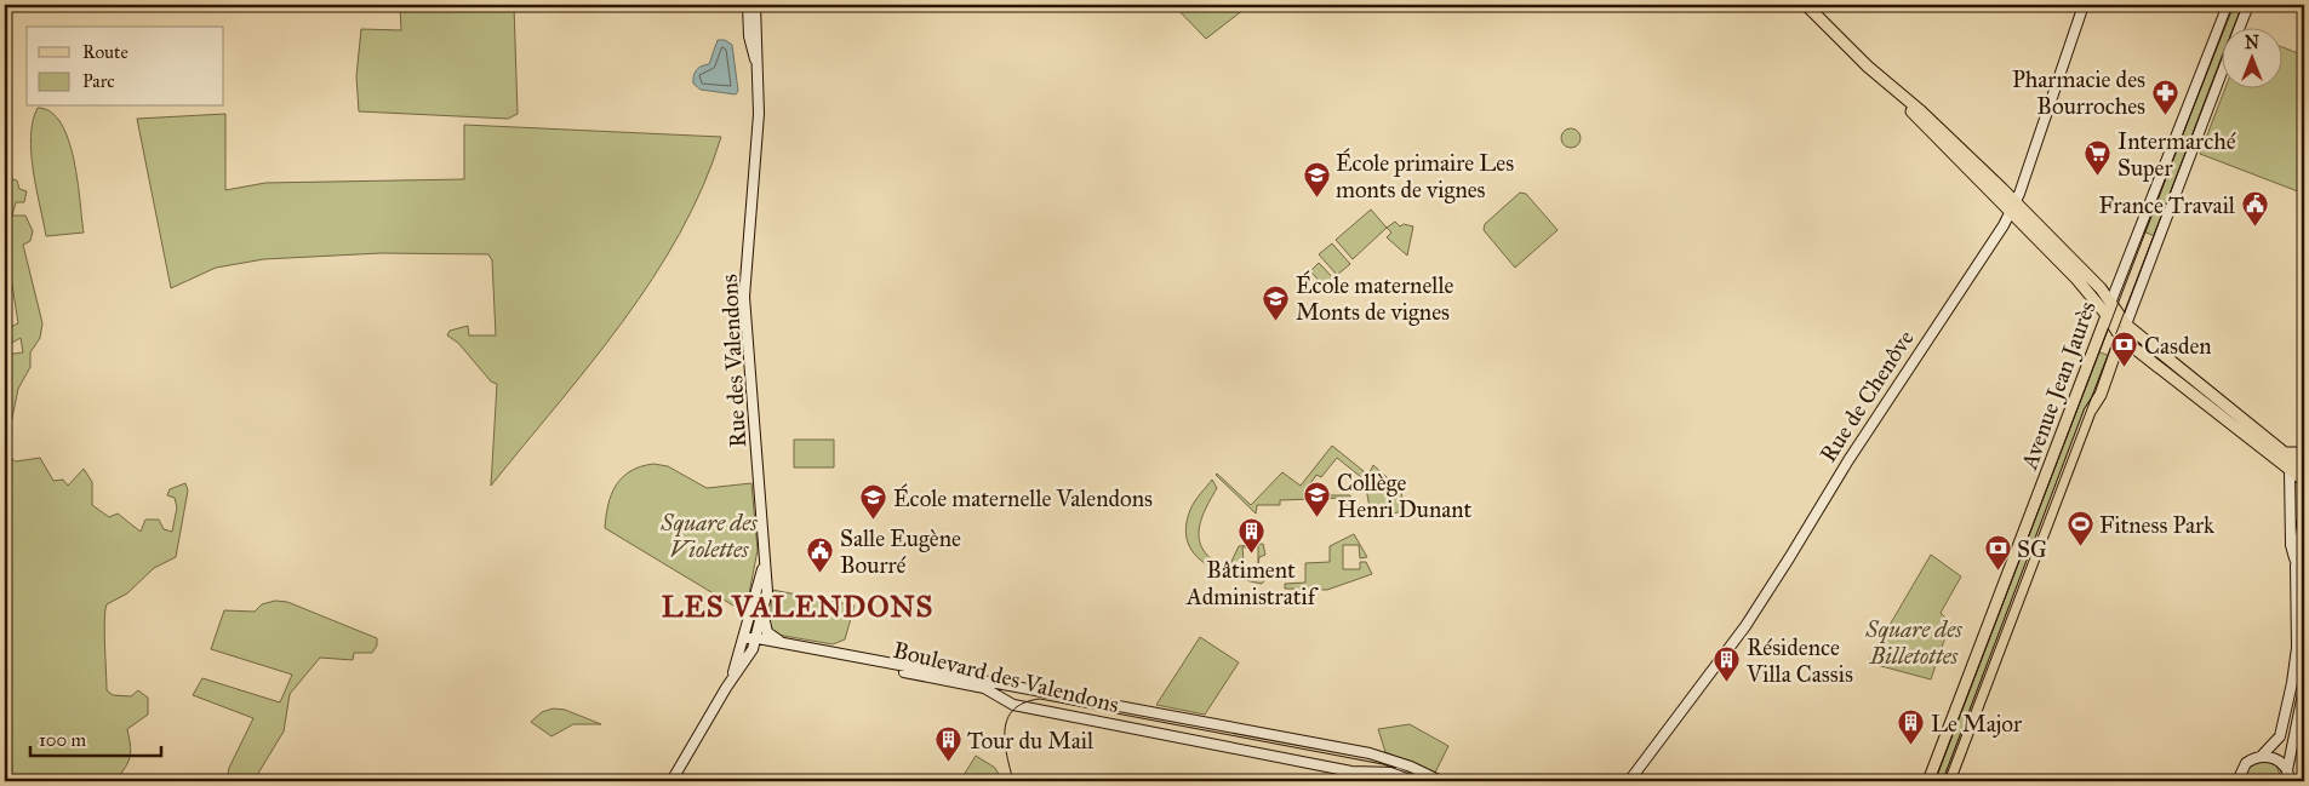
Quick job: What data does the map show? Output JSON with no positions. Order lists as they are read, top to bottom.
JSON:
{
  "streets": {
    "main road": ["Avenue Jean Jaurès"],
    "street": ["Rue des Valendons", "Rue de Chenôve", "Boulevard des Valendons"]
  },
  "crossings": [
    ["Rue des Valendons", "Boulevard des Valendons"]
  ],
  "districts": ["LES VALENDONS"],
  "parks": ["Square des Violettes", "Square des Billetottes"],
  "places": {
    "pharmacy": ["Pharmacie des Bourroches"],
    "supermarket": ["Intermarché Super"],
    "school or university": [
      "École primaire Les monts de vignes",
      "École maternelle Monts de vignes",
      "Collège Henri Dunant",
      "École maternelle Valendons"
    ],
    "public building": ["France Travail", "Salle Eugène Bourré"],
    "bank": ["Casden", "SG"],
    "sports": ["Fitness Park"],
    "building": [
      "Bâtiment Administratif",
      "Résidence Villa Cassis",
      "Le Major",
      "Tour du Mail"
    ]
  },
  "legend": ["Route", "Parc"],
  "scale_bar": "100 m",
  "north": "top"
}
